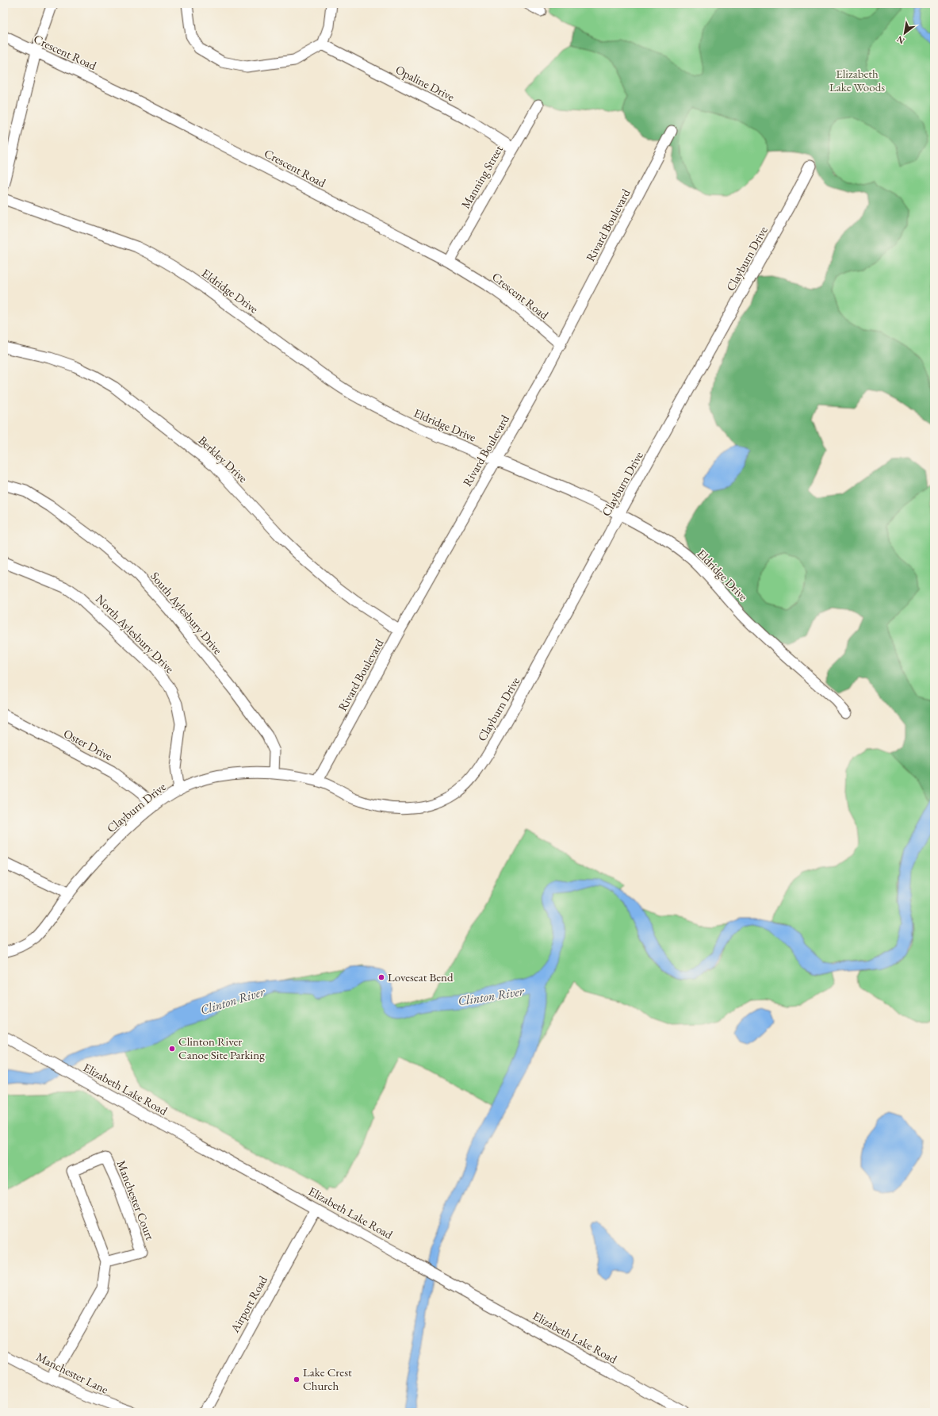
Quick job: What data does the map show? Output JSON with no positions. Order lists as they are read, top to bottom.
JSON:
{
  "streets": {
    "street": [
      "Crescent Road",
      "Opaline Drive",
      "Manning Street",
      "Rivard Boulevard",
      "Clayburn Drive",
      "Eldridge Drive",
      "Berkley Drive",
      "South Aylesbury Drive",
      "North Aylesbury Drive",
      "Oster Drive",
      "Elizabeth Lake Road",
      "Manchester Court",
      "Airport Road",
      "Manchester Lane"
    ]
  },
  "crossings": [
    ["Crescent Road", "Manning Street"],
    ["Crescent Road", "Rivard Boulevard"],
    ["Opaline Drive", "Manning Street"],
    ["Rivard Boulevard", "Clayburn Drive"],
    ["Rivard Boulevard", "Eldridge Drive"],
    ["Rivard Boulevard", "Berkley Drive"],
    ["Clayburn Drive", "Eldridge Drive"],
    ["Clayburn Drive", "South Aylesbury Drive"],
    ["Clayburn Drive", "North Aylesbury Drive"],
    ["Clayburn Drive", "Oster Drive"],
    ["Elizabeth Lake Road", "Airport Road"],
    ["Manchester Court", "Manchester Lane"]
  ],
  "water": ["Clinton River"],
  "parks": ["Elizabeth Lake Woods"],
  "places": ["Loveseat Bend", "Clinton River Canoe Site Parking", "Lake Crest Church"],
  "north": "bottom left"
}
